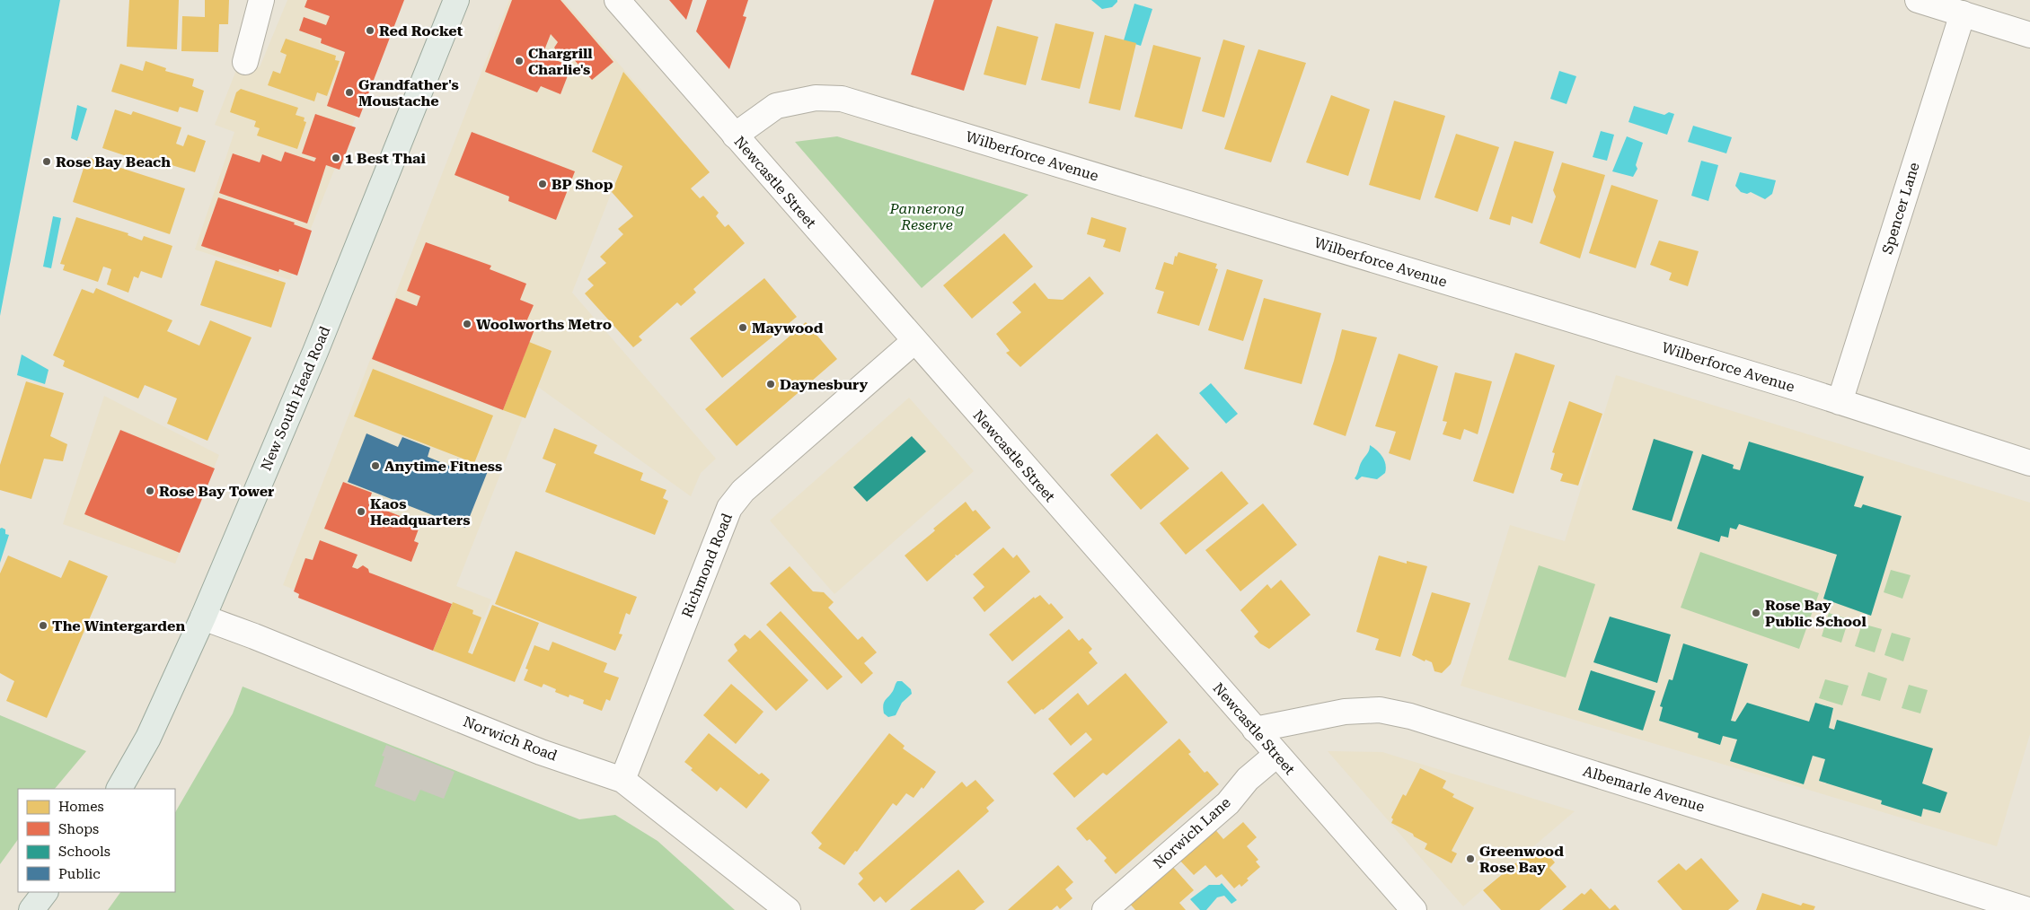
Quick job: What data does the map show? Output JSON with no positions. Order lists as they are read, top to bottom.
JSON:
{
  "streets": {
    "main road": ["New South Head Road"],
    "street": [
      "Wilberforce Avenue",
      "Newcastle Street",
      "Spencer Lane",
      "Richmond Road",
      "Norwich Road",
      "Albemarle Avenue",
      "Norwich Lane"
    ]
  },
  "crossings": [
    ["Wilberforce Avenue", "Newcastle Street"],
    ["Wilberforce Avenue", "Spencer Lane"],
    ["Newcastle Street", "Richmond Road"],
    ["Newcastle Street", "Albemarle Avenue"],
    ["Newcastle Street", "Norwich Lane"],
    ["New South Head Road", "Norwich Road"],
    ["Richmond Road", "Norwich Road"]
  ],
  "parks": ["Pannerong Reserve"],
  "places": [
    "Red Rocket",
    "Chargrill Charlie's",
    "Grandfather's Moustache",
    "1 Best Thai",
    "Rose Bay Beach",
    "BP Shop",
    "Woolworths Metro",
    "Maywood",
    "Daynesbury",
    "Anytime Fitness",
    "Rose Bay Tower",
    "Kaos Headquarters",
    "Rose Bay Public School",
    "The Wintergarden",
    "Greenwood Rose Bay"
  ],
  "legend": [
    "Homes",
    "Shops",
    "Schools",
    "Public"
  ]
}
